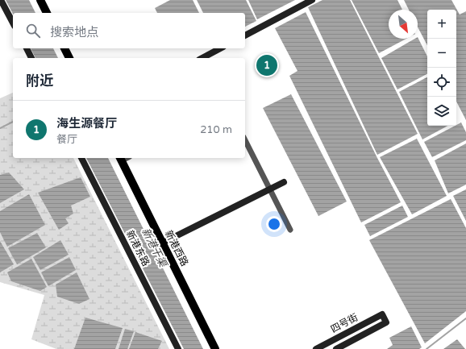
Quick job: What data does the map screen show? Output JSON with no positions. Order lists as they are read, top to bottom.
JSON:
{
  "streets": {
    "main road": ["新港东路", "新港西路", "四号街"]
  },
  "water": ["新港干渠"],
  "north": "bottom right",
  "page": {
    "map_buttons": ["+", "−"],
    "search": "搜索地点",
    "pins": "1",
    "heading": "附近",
    "list": [
      {
        "mark": "1",
        "name": "海生源餐厅",
        "note": "餐厅",
        "value": "210 m"
      }
    ]
  }
}
